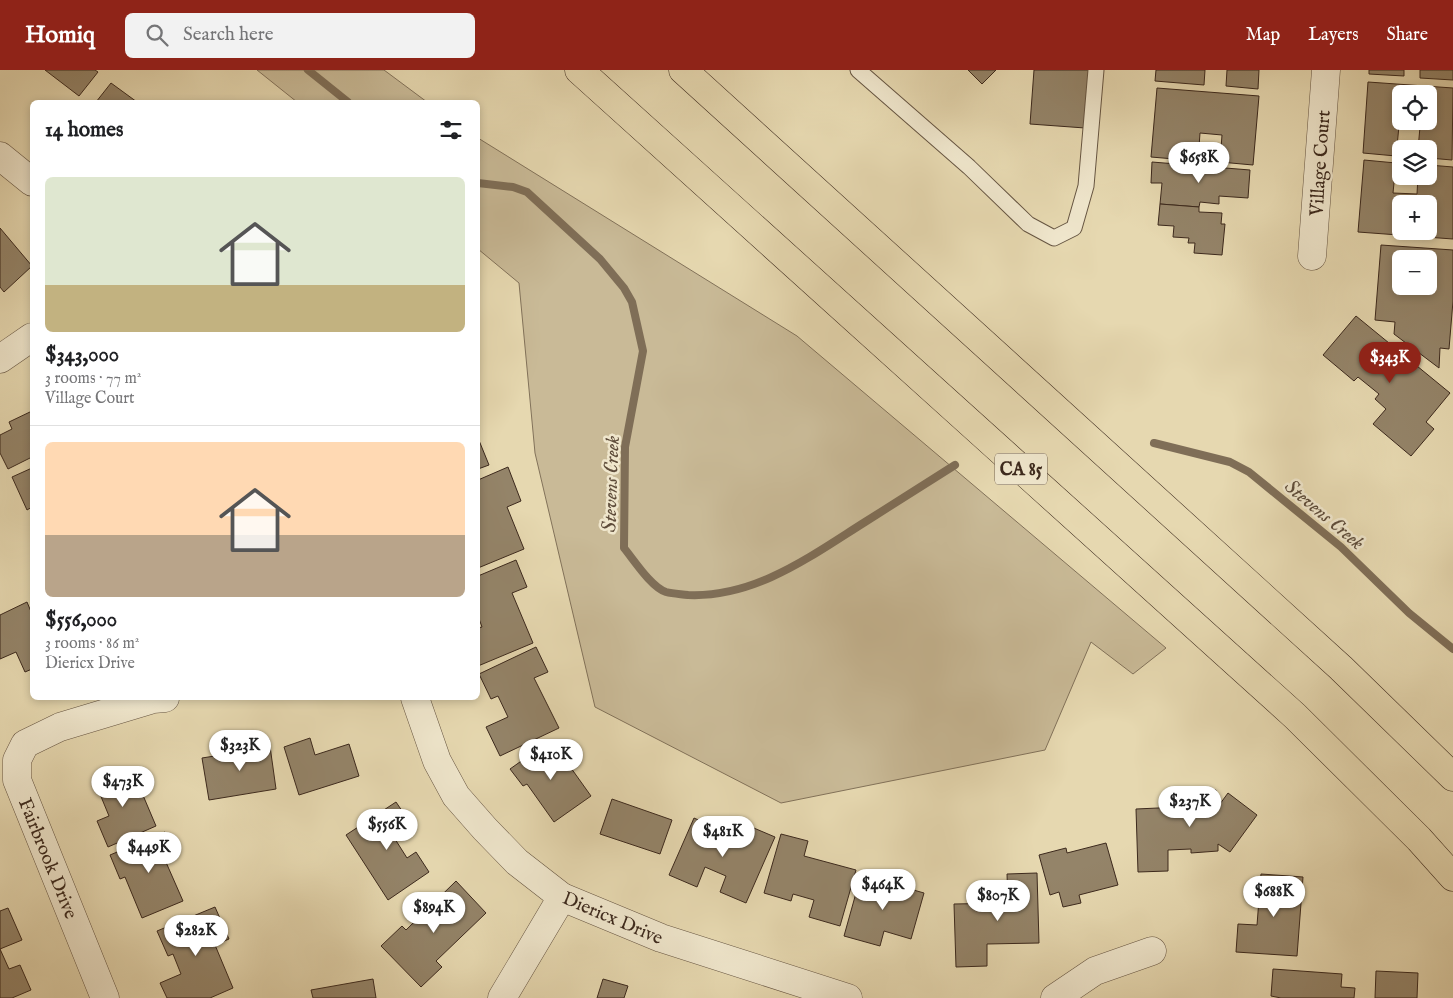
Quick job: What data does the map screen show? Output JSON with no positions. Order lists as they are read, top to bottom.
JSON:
{
  "streets": {
    "highway": ["CA 85"],
    "street": ["Village Court", "Fairbrook Drive", "Diericx Drive"]
  },
  "water": ["Stevens Creek"],
  "page": {
    "header": "Homiq",
    "search": "Search here",
    "nav": ["Map", "Layers", "Share"],
    "map_buttons": ["+", "−"],
    "heading": "14 homes",
    "price": [
      "$658K",
      "$343K",
      "$323K",
      "$410K",
      "$473K",
      "$237K",
      "$556K",
      "$481K",
      "$449K",
      "$464K",
      "$688K",
      "$807K",
      "$894K",
      "$282K"
    ],
    "list": [
      {
        "name": "$343,000",
        "note": "3 rooms · 77 m² · Village Court"
      },
      {
        "name": "$556,000",
        "note": "3 rooms · 86 m² · Diericx Drive"
      }
    ]
  }
}
